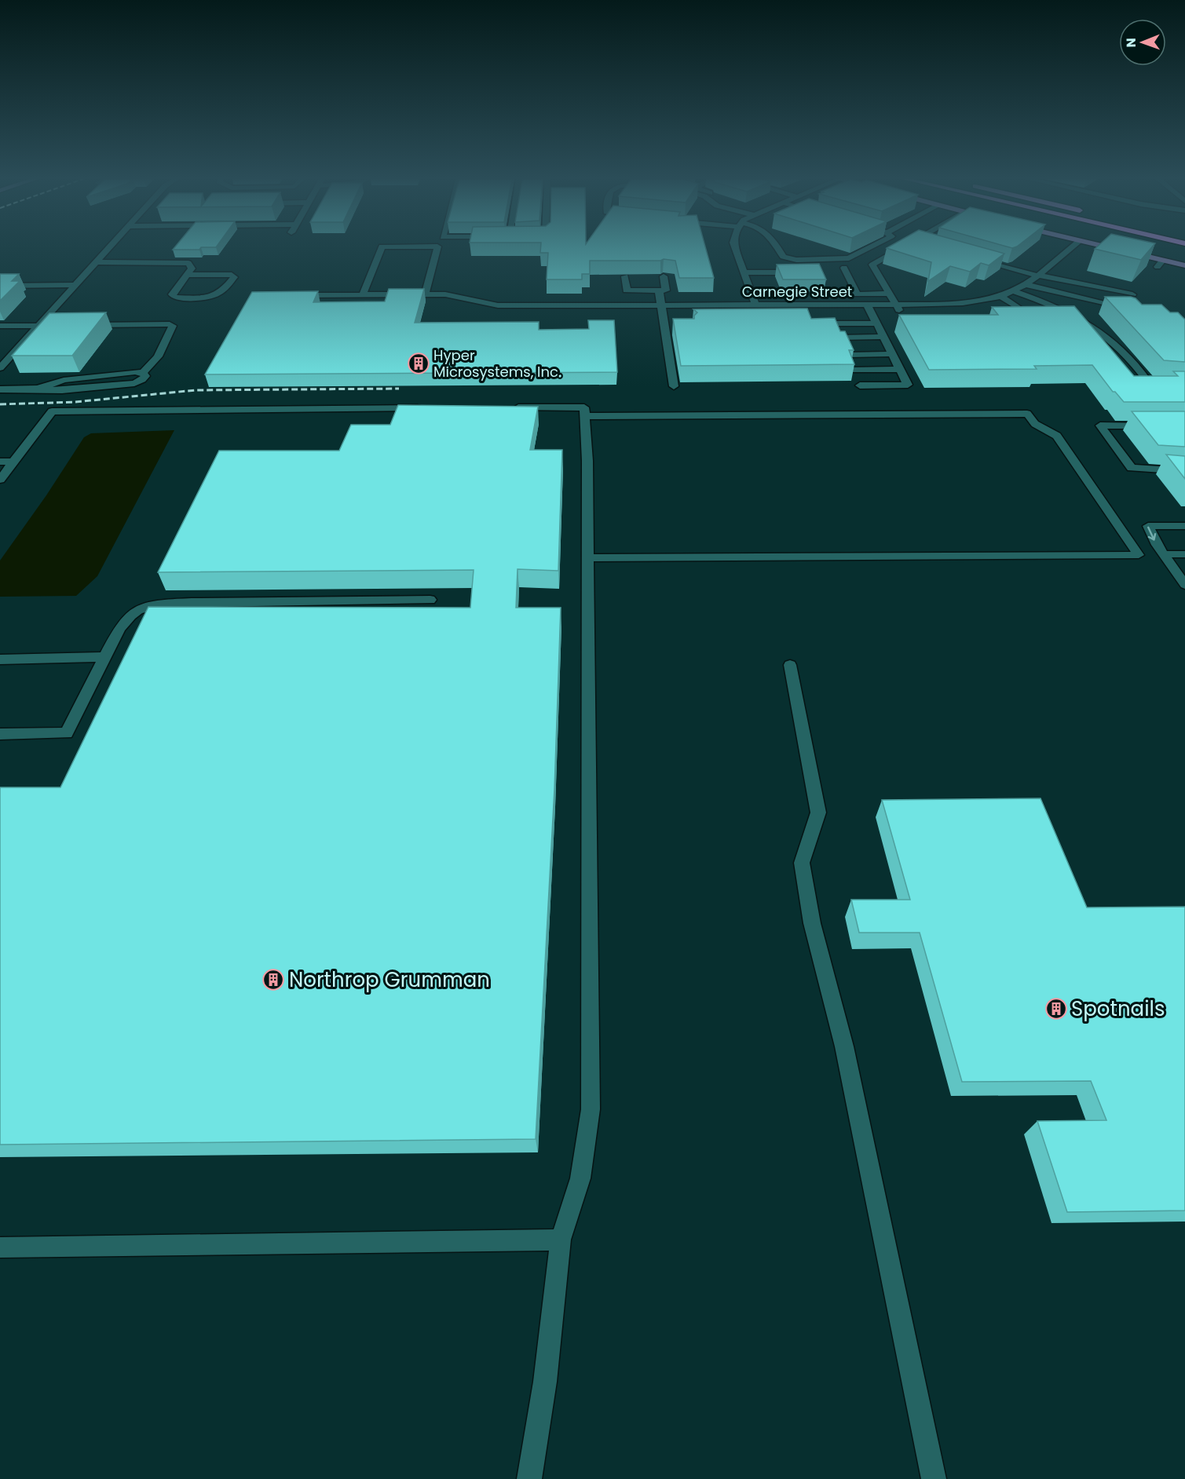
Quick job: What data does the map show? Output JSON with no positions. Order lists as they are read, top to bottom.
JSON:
{
  "streets": {
    "street": ["Carnegie Street"]
  },
  "places": {
    "building": ["Hyper Microsystems, Inc.", "Northrop Grumman", "Spotnails"]
  },
  "north": "left"
}
